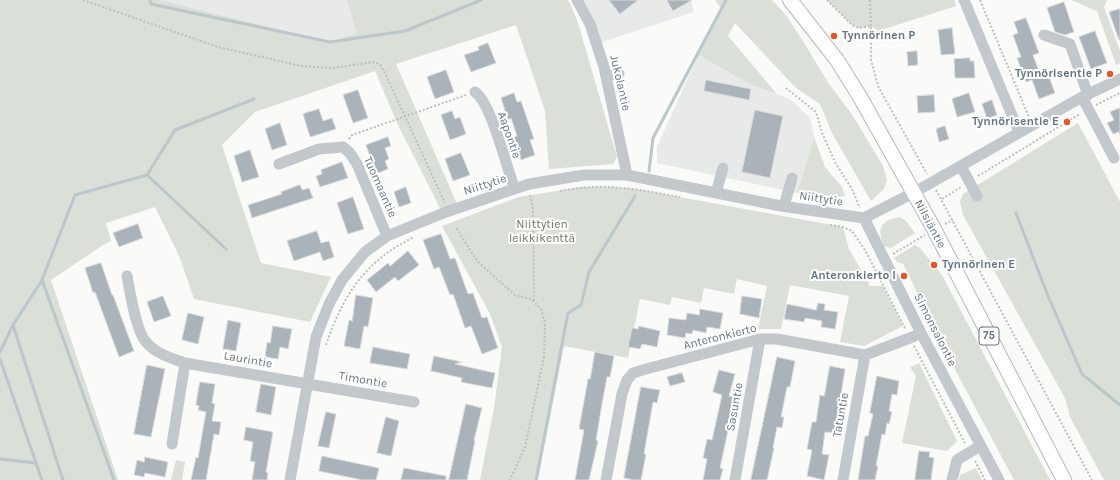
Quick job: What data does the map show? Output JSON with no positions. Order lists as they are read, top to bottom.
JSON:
{
  "streets": {
    "main road": ["Nilsiäntie", "75"],
    "street": [
      "Jukolantie",
      "Aapontie",
      "Niittytie",
      "Tuomaantie",
      "Simonsalontie",
      "Anteronkierto",
      "Laurintie",
      "Timontie",
      "Sasuntie",
      "Tatuntie"
    ]
  },
  "crossings": [
    ["Jukolantie", "Niittytie"],
    ["Aapontie", "Niittytie"],
    ["Niittytie", "Tuomaantie"],
    ["Niittytie", "Simonsalontie"],
    ["Niittytie", "Laurintie"],
    ["Niittytie", "Timontie"],
    ["Anteronkierto", "Sasuntie"],
    ["Anteronkierto", "Tatuntie"],
    ["Laurintie", "Timontie"]
  ],
  "parks": ["Niittytien leikkikenttä"],
  "places": [
    "Tynnörinen P",
    "Tynnörisentie P",
    "Tynnörisentie E",
    "Tynnörinen E",
    "Anteronkierto I"
  ]
}
